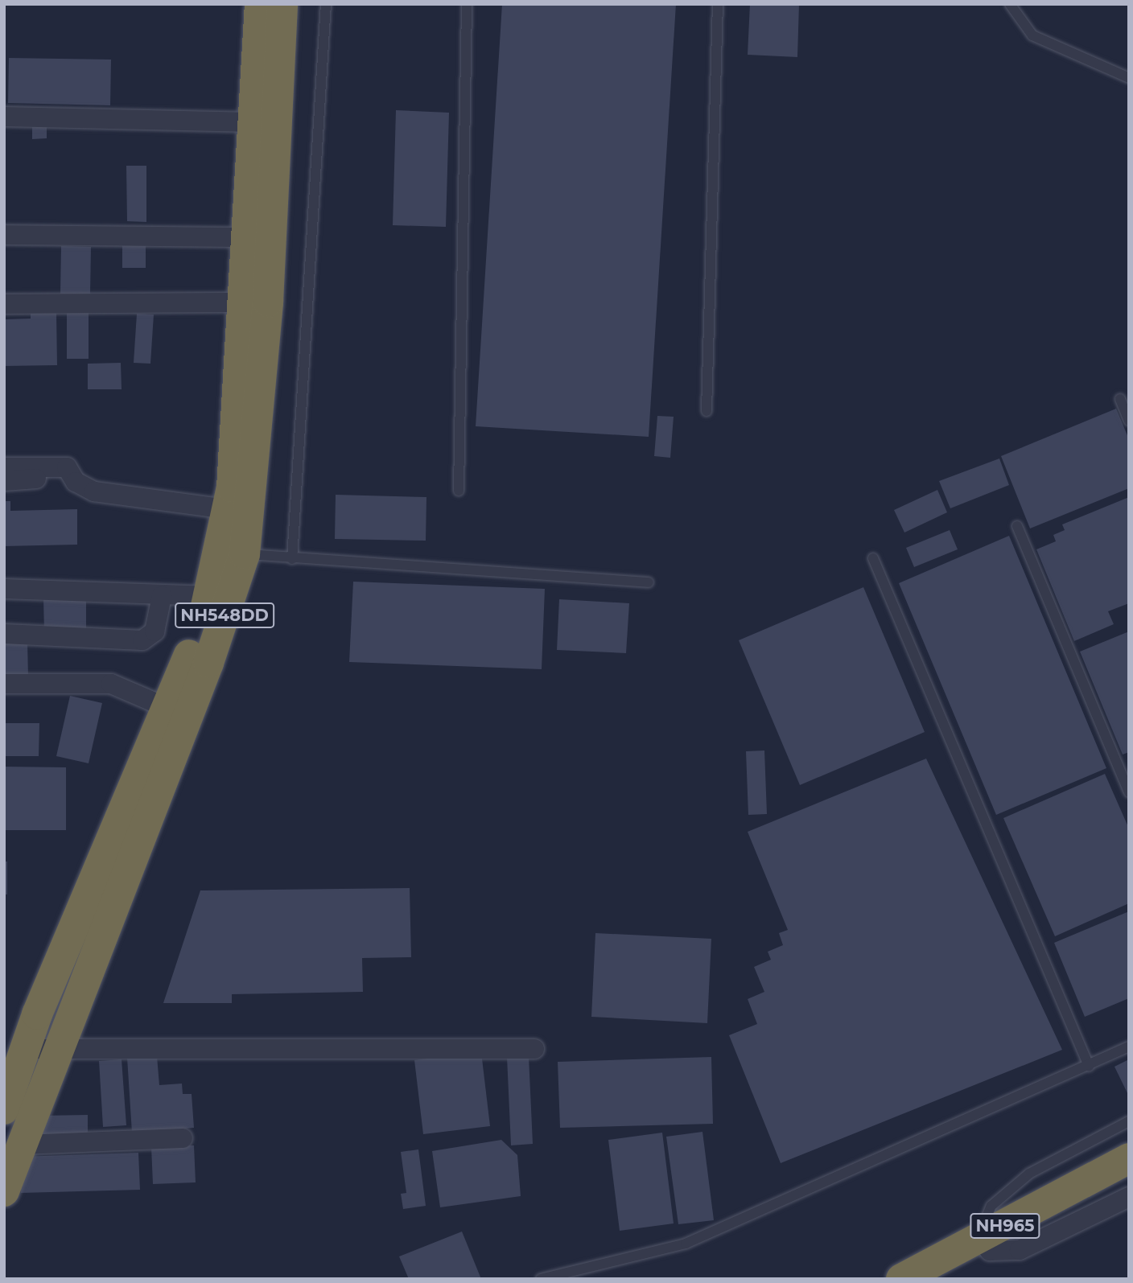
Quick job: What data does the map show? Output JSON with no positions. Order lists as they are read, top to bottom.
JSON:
{
  "streets": {
    "highway": ["NH548DD", "NH965"]
  }
}
